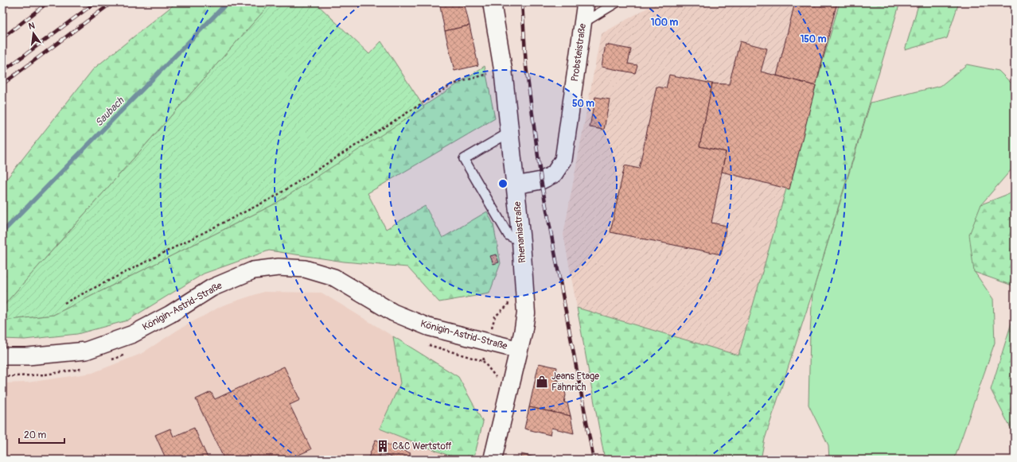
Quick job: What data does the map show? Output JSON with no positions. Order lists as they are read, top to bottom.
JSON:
{
  "streets": {
    "street": ["Probsteistraße", "Rhenaniastraße", "Königin-Astrid-Straße"]
  },
  "crossings": [
    ["Probsteistraße", "Rhenaniastraße"],
    ["Rhenaniastraße", "Königin-Astrid-Straße"]
  ],
  "water": ["Saubach"],
  "places": {
    "shop": ["Jeans Etage Fähnrich"],
    "building": ["C&C Wertstoff"]
  },
  "scale_bar": "20 m",
  "north": "top",
  "rings": ["100 m", "150 m", "50 m"]
}
